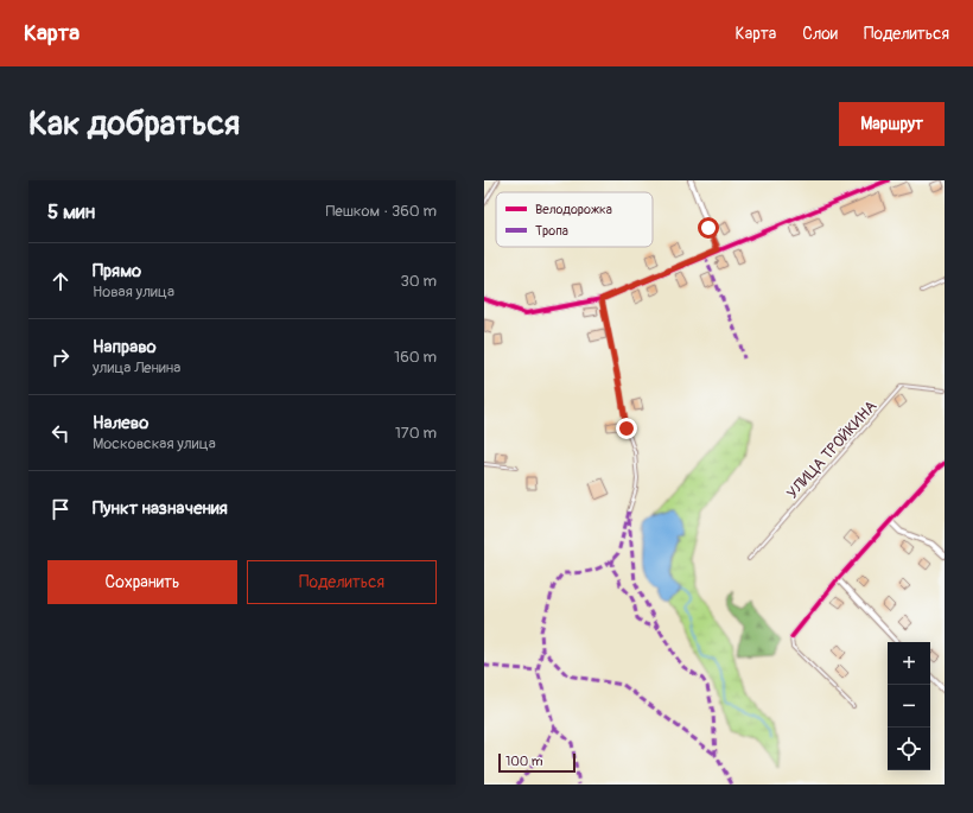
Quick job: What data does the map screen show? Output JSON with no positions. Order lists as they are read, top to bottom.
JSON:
{
  "streets": {
    "lane": ["УЛИЦА ТРОЙКИНА"]
  },
  "legend": ["Велодорожка", "Тропа"],
  "scale_bar": "100 m",
  "page": {
    "header": "Карта",
    "nav": ["Карта", "Слои", "Поделиться"],
    "buttons": [
      "Маршрут",
      ["Сохранить", "Поделиться"]
    ],
    "title": "Как добраться",
    "heading": ["5 мин", "Пешком · 360 m"],
    "list": [
      ["Прямо", "Новая улица", "30 m"],
      ["Направо", "улица Ленина", "160 m"],
      ["Налево", "Московская улица", "170 m"],
      "Пункт назначения"
    ],
    "map_buttons": ["+", "−"],
    "scale": "100 m"
  }
}
